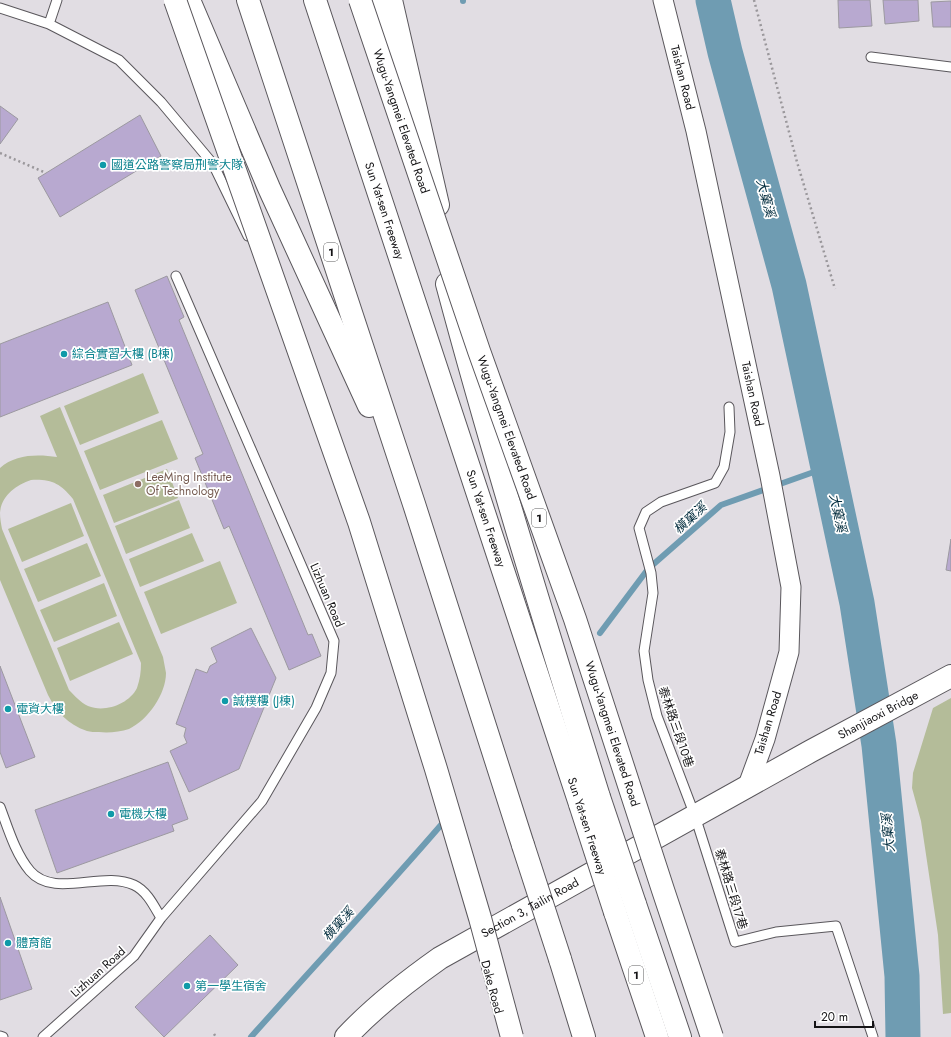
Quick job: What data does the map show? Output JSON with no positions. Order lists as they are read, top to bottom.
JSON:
{
  "streets": {
    "main road": [
      "Wugu-Yangmei Elevated Road",
      "Sun Yat-sen Freeway",
      "1",
      "Shanjiaoxi Bridge",
      "Section 3, Tailin Road",
      "Dake Road"
    ],
    "street": ["Taishan Road"],
    "lane": ["Lizhuan Road", "泰林路三段10巷", "泰林路三段17巷"]
  },
  "crossings": [
    ["Taishan Road", "Section 3, Tailin Road"],
    ["Shanjiaoxi Bridge", "Section 3, Tailin Road"],
    ["泰林路三段10巷", "泰林路三段17巷"],
    ["泰林路三段10巷", "Section 3, Tailin Road"],
    ["泰林路三段17巷", "Section 3, Tailin Road"],
    ["Section 3, Tailin Road", "Dake Road"]
  ],
  "water": ["大窠溪", "橫窠溪"],
  "places": [
    "國道公路警察局刑警大隊",
    "綜合實習大樓 (B棟)",
    "LeeMing Institute Of Technology",
    "誠樸樓 (J棟)",
    "電資大樓",
    "電機大樓",
    "體育館",
    "第一學生宿舍"
  ],
  "scale_bar": "20 m"
}
